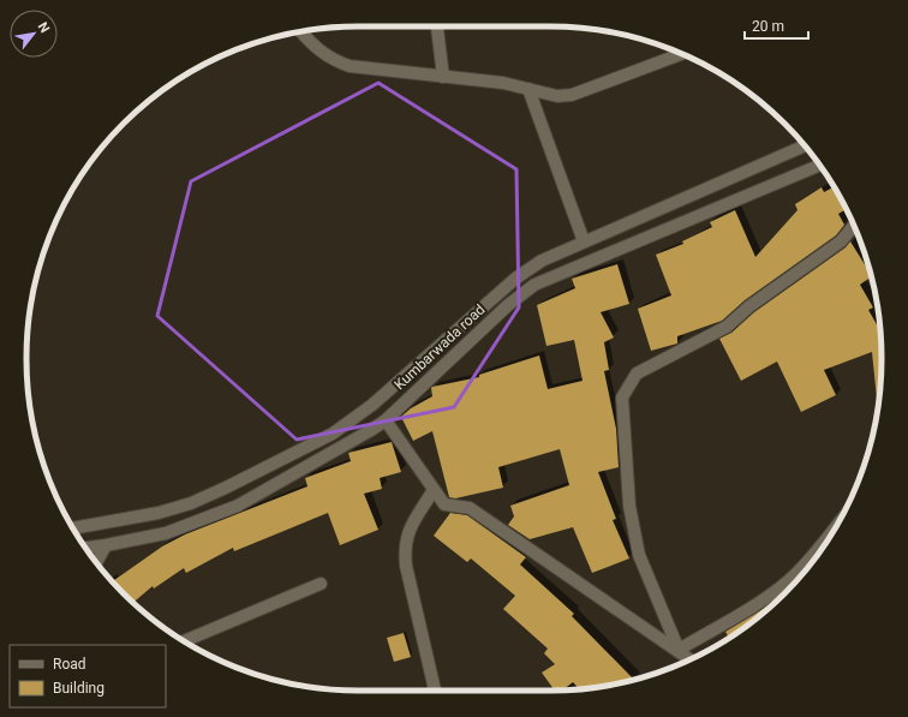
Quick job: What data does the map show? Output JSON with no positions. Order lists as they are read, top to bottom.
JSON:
{
  "streets": {
    "street": ["Kumbarwada road"]
  },
  "legend": ["Road", "Building"],
  "scale_bar": "20 m",
  "north": "top right"
}
